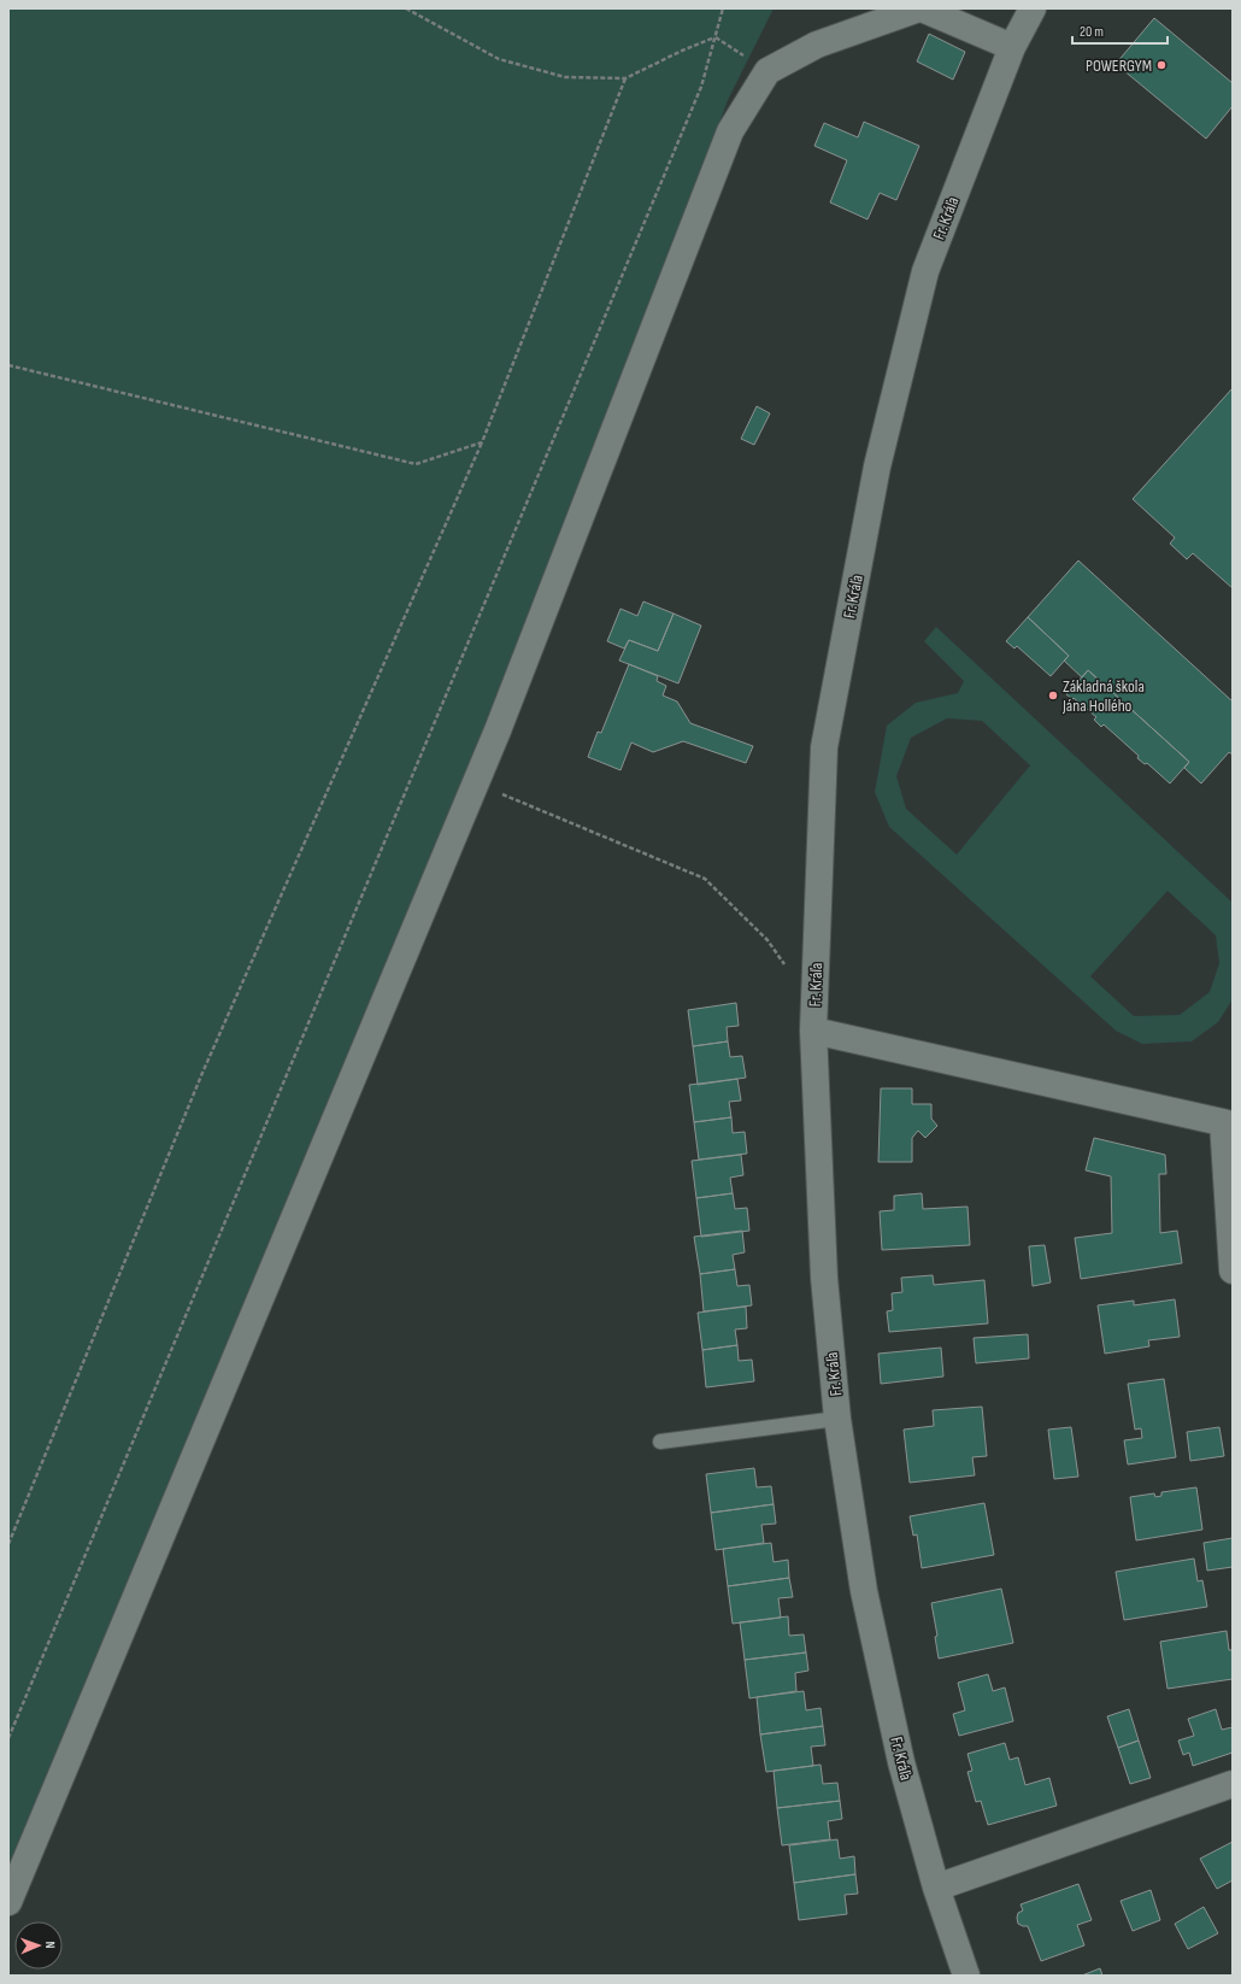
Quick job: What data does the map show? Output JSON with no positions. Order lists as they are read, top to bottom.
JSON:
{
  "streets": {
    "street": ["Fr. Kráľa"]
  },
  "places": ["POWERGYM", "Základná škola Jána Hollého"],
  "scale_bar": "20 m",
  "north": "right"
}
